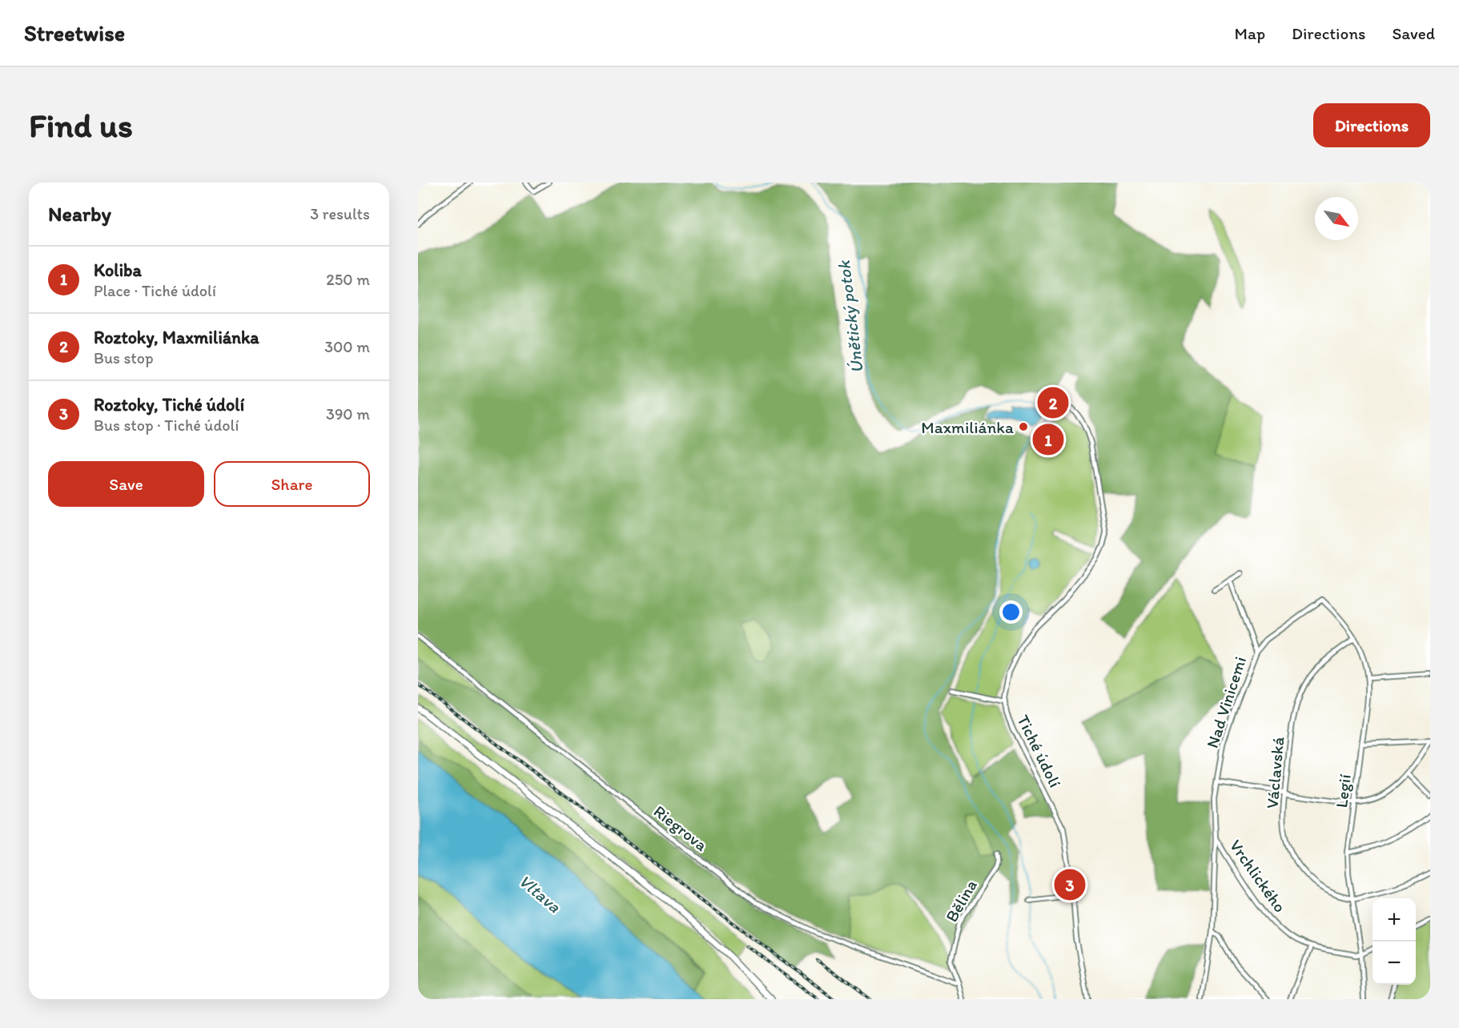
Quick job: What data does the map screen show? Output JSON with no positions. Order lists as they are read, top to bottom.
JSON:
{
  "streets": {
    "street": [
      "Nad Vinicemi",
      "Tiché údolí",
      "Václavská",
      "Legií",
      "Riegrova",
      "Vrchlického",
      "Bělina"
    ]
  },
  "crossings": [
    ["Nad Vinicemi", "Legií"],
    ["Nad Vinicemi", "Vrchlického"],
    ["Václavská", "Legií"],
    ["Legií", "Vrchlického"],
    ["Riegrova", "Bělina"]
  ],
  "water": ["Únětický potok", "Vltava"],
  "places": ["Maxmiliánka"],
  "north": "bottom right",
  "page": {
    "header": "Streetwise",
    "nav": ["Map", "Directions", "Saved"],
    "buttons": [
      "Directions",
      ["Save", "Share"]
    ],
    "title": "Find us",
    "heading": ["Nearby", "3 results"],
    "list": [
      {
        "mark": "1",
        "name": "Koliba",
        "note": "Place · Tiché údolí",
        "value": "250 m"
      },
      {
        "mark": "2",
        "name": "Roztoky, Maxmiliánka",
        "note": "Bus stop",
        "value": "300 m"
      },
      {
        "mark": "3",
        "name": "Roztoky, Tiché údolí",
        "note": "Bus stop · Tiché údolí",
        "value": "390 m"
      }
    ],
    "pins": ["2", "1", "3"],
    "map_buttons": ["+", "−"]
  }
}
